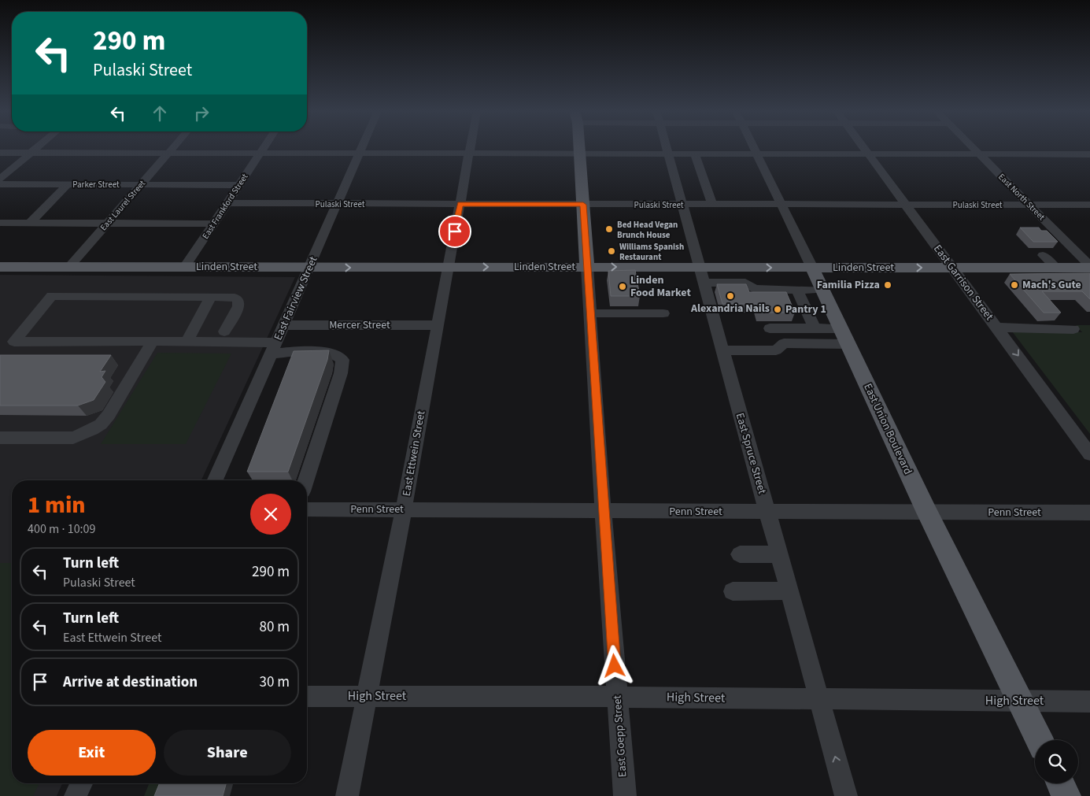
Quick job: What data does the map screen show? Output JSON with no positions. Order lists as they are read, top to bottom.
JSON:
{
  "streets": {
    "main road": ["Linden Street", "East Union Boulevard", "East Goepp Street"],
    "street": [
      "Parker Street",
      "East North Street",
      "Pulaski Street",
      "East Laurel Street",
      "East Frankford Street",
      "East Garrison Street",
      "East Fairview Street",
      "Mercer Street",
      "East Ettwein Street",
      "East Spruce Street",
      "Penn Street",
      "High Street"
    ]
  },
  "crossings": [
    ["Parker Street", "East Laurel Street"],
    ["Parker Street", "East Frankford Street"],
    ["East North Street", "Pulaski Street"],
    ["East North Street", "Linden Street"],
    ["Pulaski Street", "East Frankford Street"],
    ["Pulaski Street", "East Garrison Street"],
    ["Pulaski Street", "East Fairview Street"],
    ["Pulaski Street", "East Union Boulevard"],
    ["Pulaski Street", "East Ettwein Street"],
    ["Pulaski Street", "East Spruce Street"],
    ["Pulaski Street", "East Goepp Street"],
    ["East Laurel Street", "Linden Street"],
    ["East Frankford Street", "Linden Street"],
    ["Linden Street", "East Garrison Street"],
    ["Linden Street", "East Fairview Street"],
    ["Linden Street", "East Union Boulevard"],
    ["Linden Street", "East Ettwein Street"],
    ["Linden Street", "East Spruce Street"],
    ["Linden Street", "East Goepp Street"],
    ["East Fairview Street", "Mercer Street"],
    ["Mercer Street", "East Ettwein Street"],
    ["East Union Boulevard", "Penn Street"],
    ["East Union Boulevard", "High Street"],
    ["East Ettwein Street", "Penn Street"],
    ["East Ettwein Street", "High Street"],
    ["East Spruce Street", "Penn Street"],
    ["East Spruce Street", "High Street"],
    ["Penn Street", "East Goepp Street"],
    ["High Street", "East Goepp Street"]
  ],
  "one_way": ["Linden Street", "East Garrison Street"],
  "places": [
    "Bed Head Vegan Brunch House",
    "Williams Spanish Restaurant",
    "Familia Pizza",
    "Mach's Gute",
    "Linden Food Market",
    "Alexandria Nails",
    "Pantry 1"
  ],
  "page": {
    "turn": ["290 m", "Pulaski Street"],
    "heading": ["1 min", "400 m · 10:09"],
    "list": [
      {
        "name": "Turn left",
        "note": "Pulaski Street",
        "value": "290 m"
      },
      {
        "name": "Turn left",
        "note": "East Ettwein Street",
        "value": "80 m"
      },
      {
        "name": "Arrive at destination",
        "value": "30 m"
      }
    ],
    "buttons": ["Exit", "Share"]
  }
}
